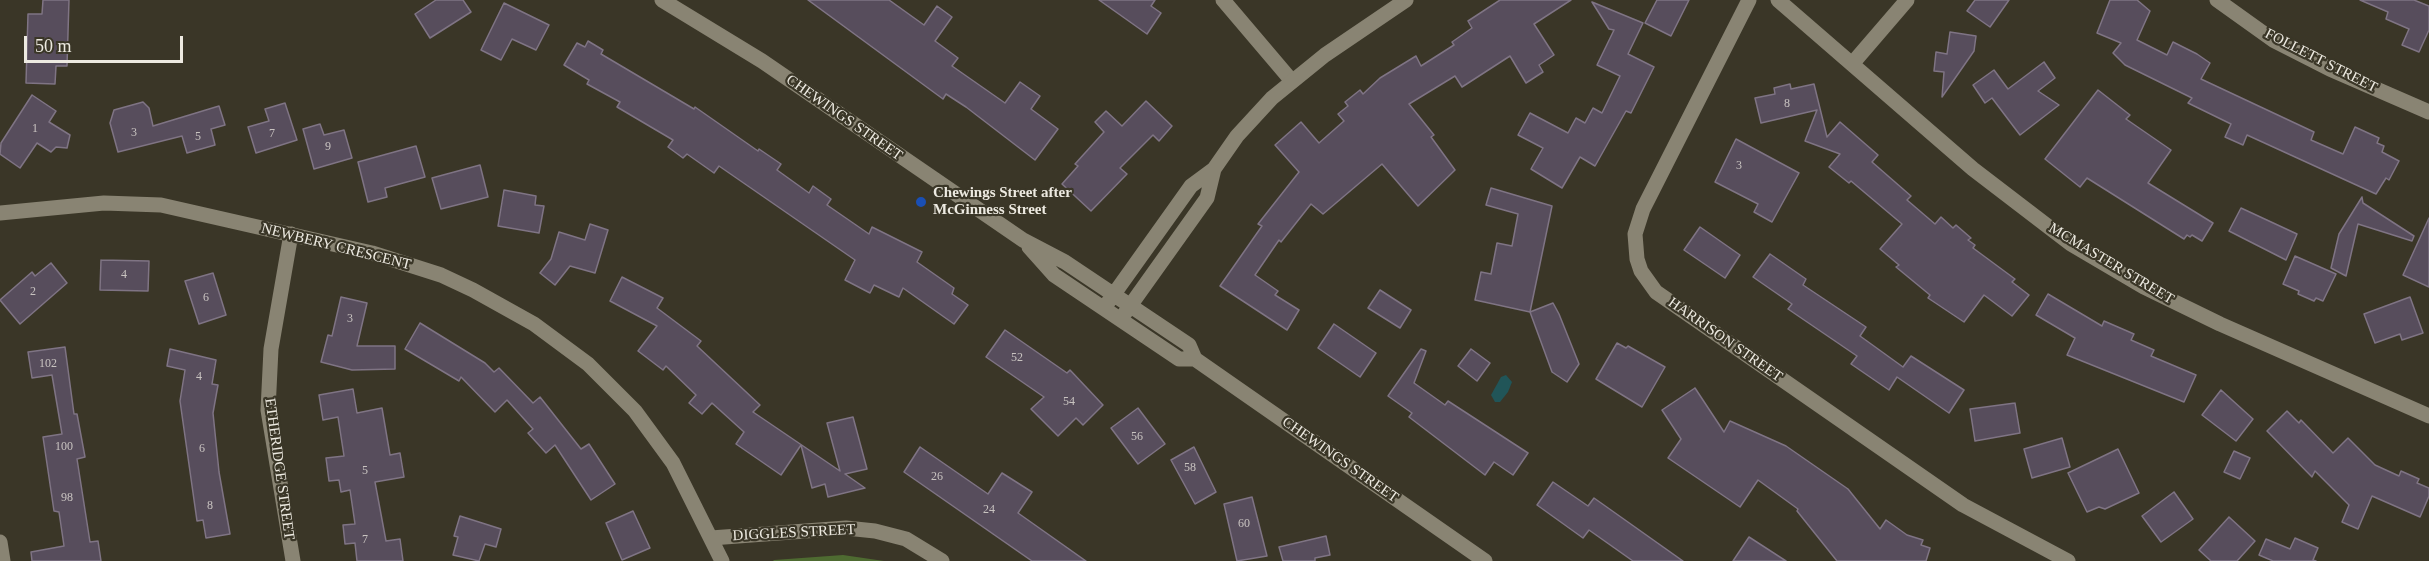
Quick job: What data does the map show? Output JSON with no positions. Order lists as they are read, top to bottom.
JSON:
{
  "streets": {
    "street": [
      "FOLLETT STREET",
      "CHEWINGS STREET",
      "NEWBERY CRESCENT",
      "MCMASTER STREET",
      "HARRISON STREET",
      "ETHERIDGE STREET",
      "DIGGLES STREET"
    ]
  },
  "crossings": [
    ["NEWBERY CRESCENT", "ETHERIDGE STREET"],
    ["NEWBERY CRESCENT", "DIGGLES STREET"]
  ],
  "places": ["Chewings Street after McGinness Street"],
  "house_numbers": [
    "8",
    "1",
    "3",
    "7",
    "5",
    "9",
    "3",
    "4",
    "2",
    "6",
    "3",
    "52",
    "102",
    "4",
    "54",
    "56",
    "100",
    "6",
    "58",
    "5",
    "26",
    "98",
    "8",
    "24",
    "60",
    "7"
  ],
  "scale_bar": "50 m"
}
